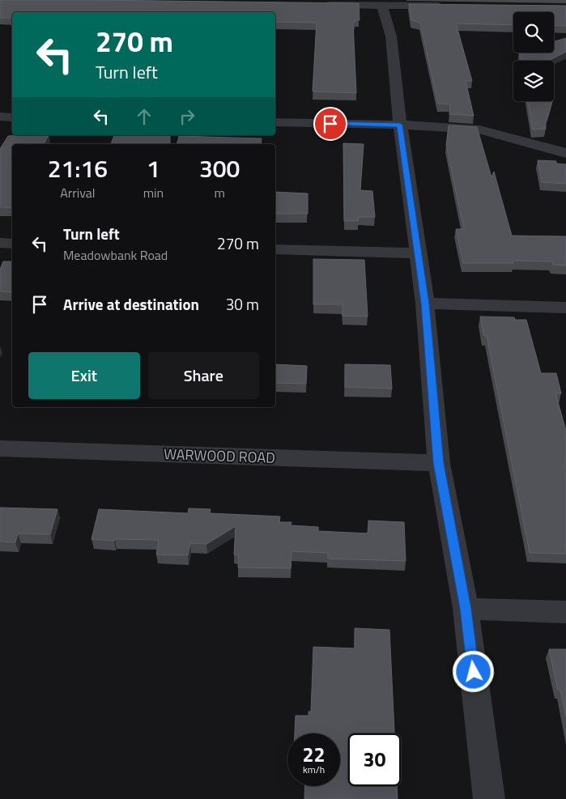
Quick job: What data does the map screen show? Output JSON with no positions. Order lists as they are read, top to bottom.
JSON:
{
  "streets": {
    "street": ["WARWOOD ROAD"]
  },
  "page": {
    "turn": ["270 m", "Turn left"],
    "eta": [
      "21:16",
      "Arrival",
      "1",
      "min",
      "300",
      "m"
    ],
    "list": [
      {
        "name": "Turn left",
        "note": "Meadowbank Road",
        "value": "270 m"
      },
      {
        "name": "Arrive at destination",
        "value": "30 m"
      }
    ],
    "buttons": ["Exit", "Share"],
    "speed": "22 km/h",
    "limit": "30"
  }
}
